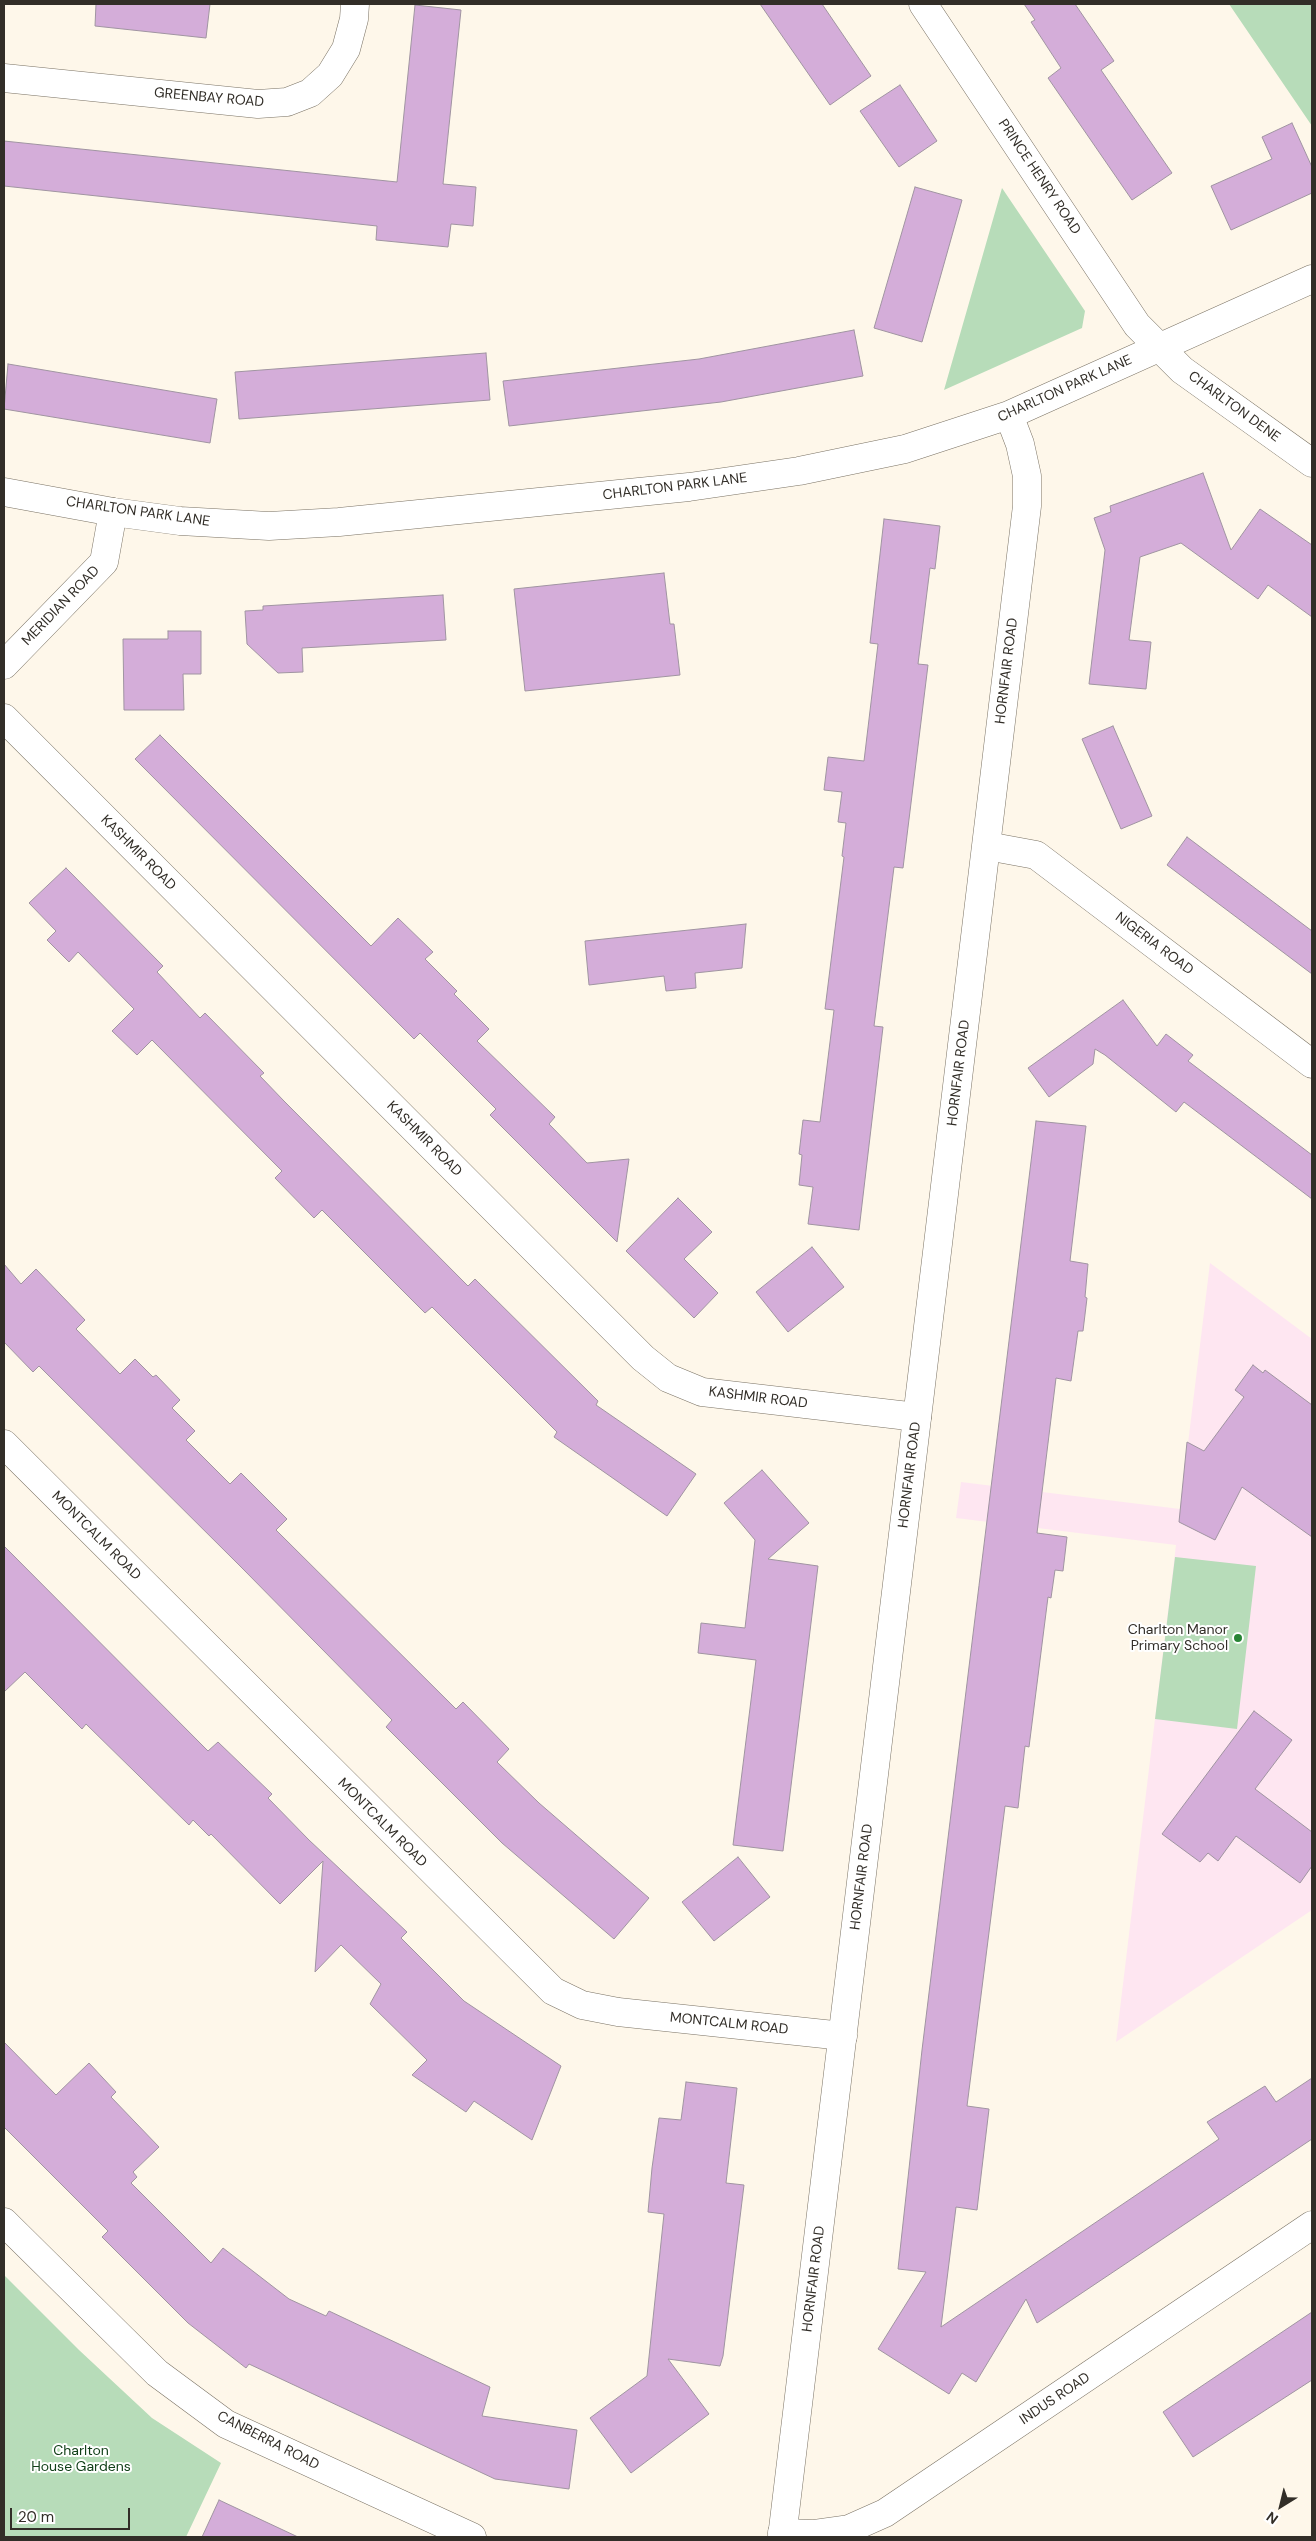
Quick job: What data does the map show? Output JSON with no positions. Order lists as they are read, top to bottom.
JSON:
{
  "streets": {
    "street": [
      "GREENBAY ROAD",
      "PRINCE HENRY ROAD",
      "CHARLTON PARK LANE",
      "CHARLTON DENE",
      "MERIDIAN ROAD",
      "HORNFAIR ROAD",
      "KASHMIR ROAD",
      "NIGERIA ROAD",
      "MONTCALM ROAD",
      "INDUS ROAD",
      "CANBERRA ROAD"
    ]
  },
  "crossings": [
    ["PRINCE HENRY ROAD", "CHARLTON PARK LANE"],
    ["PRINCE HENRY ROAD", "CHARLTON DENE"],
    ["CHARLTON PARK LANE", "CHARLTON DENE"],
    ["CHARLTON PARK LANE", "MERIDIAN ROAD"],
    ["CHARLTON PARK LANE", "HORNFAIR ROAD"],
    ["HORNFAIR ROAD", "KASHMIR ROAD"],
    ["HORNFAIR ROAD", "NIGERIA ROAD"],
    ["HORNFAIR ROAD", "MONTCALM ROAD"],
    ["HORNFAIR ROAD", "INDUS ROAD"]
  ],
  "parks": ["Charlton House Gardens"],
  "places": ["Charlton Manor Primary School"],
  "scale_bar": "20 m",
  "north": "bottom left"
}
